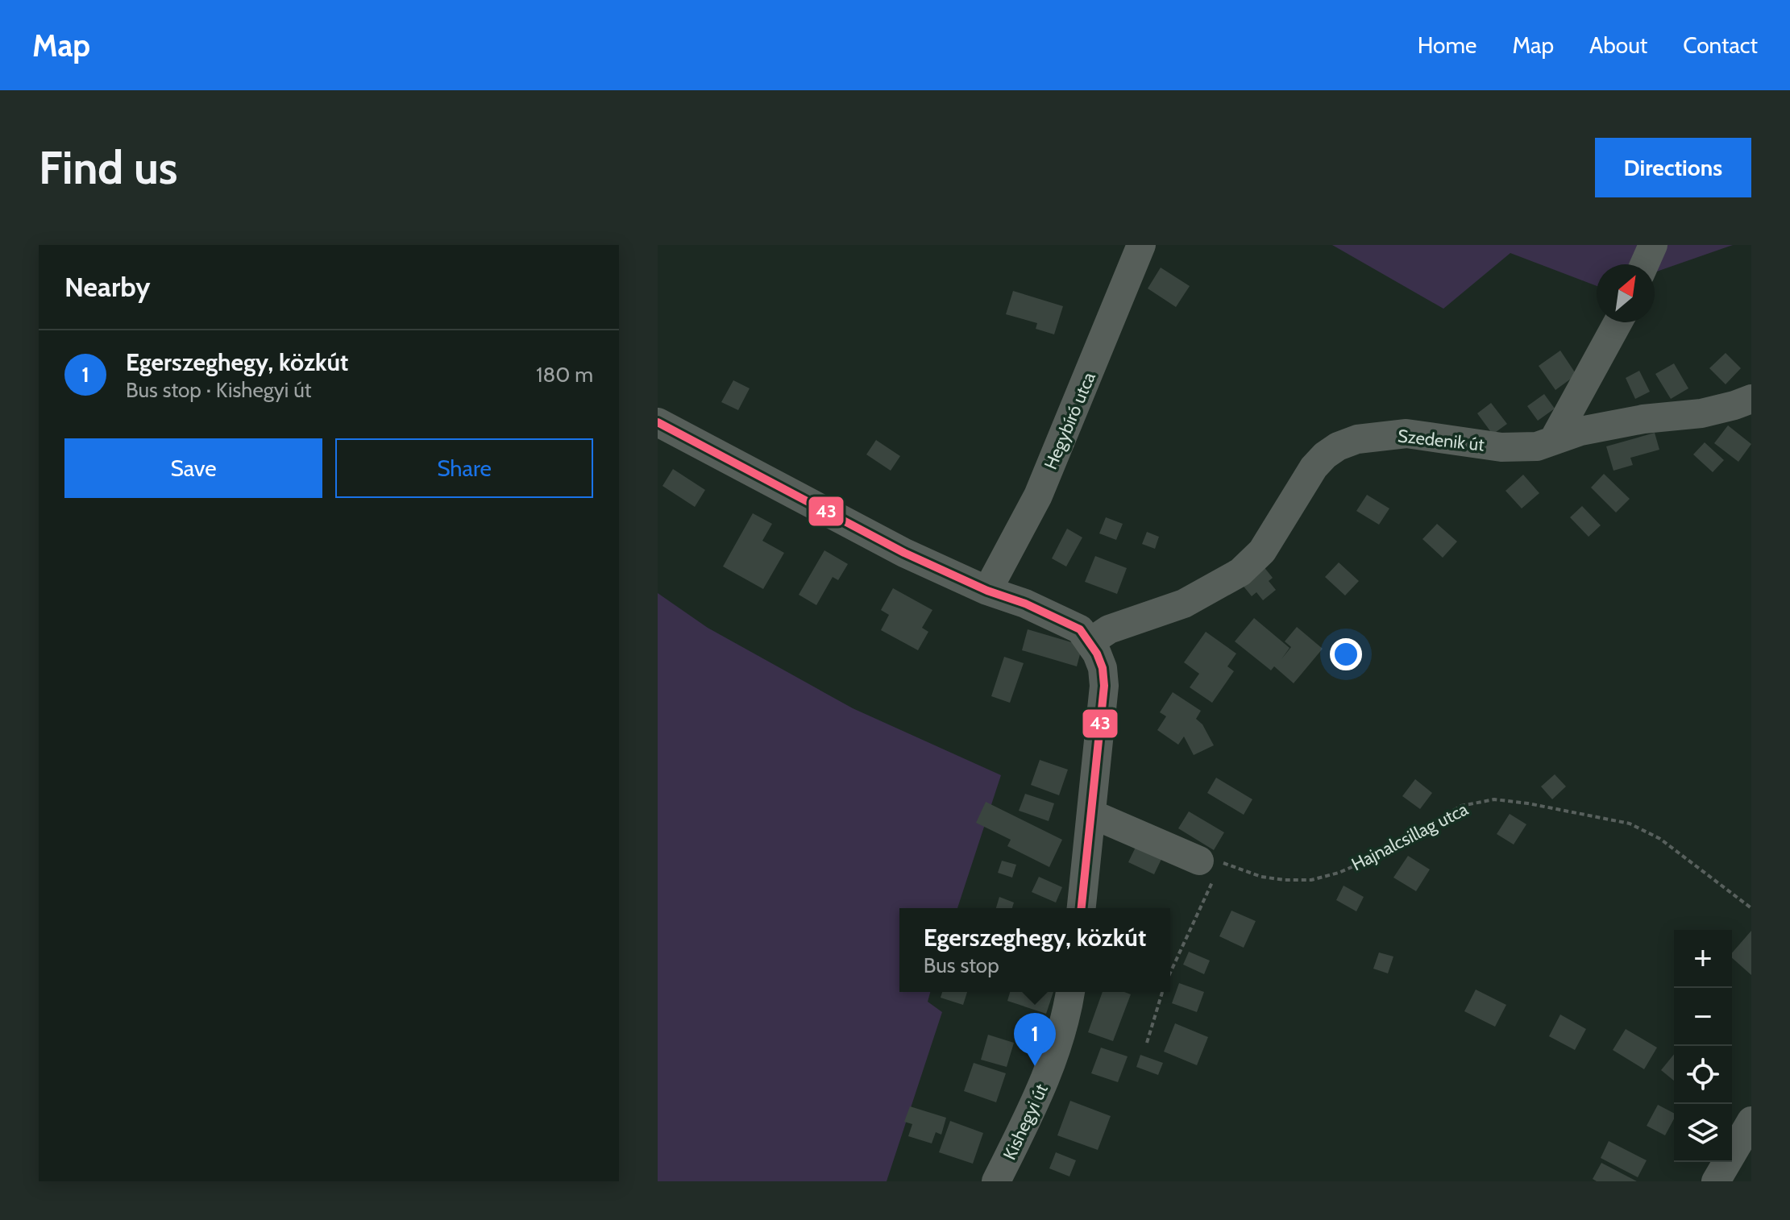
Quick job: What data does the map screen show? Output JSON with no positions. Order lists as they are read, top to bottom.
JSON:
{
  "streets": {
    "street": ["Hegybíró utca", "Szedenik út", "Kishegyi út"],
    "path": ["Hajnalcsillag utca"]
  },
  "lines": ["transit line 43"],
  "north": "top right",
  "page": {
    "header": "Map",
    "nav": [
      "Home",
      "Map",
      "About",
      "Contact"
    ],
    "buttons": [
      "Directions",
      ["Save", "Share"]
    ],
    "title": "Find us",
    "heading": "Nearby",
    "list": [
      {
        "mark": "1",
        "name": "Egerszeghegy, közkút",
        "note": "Bus stop · Kishegyi út",
        "value": "180 m"
      }
    ],
    "popup": ["Egerszeghegy, közkút", "Bus stop"],
    "map_buttons": ["+", "−"],
    "pins": "1"
  }
}
